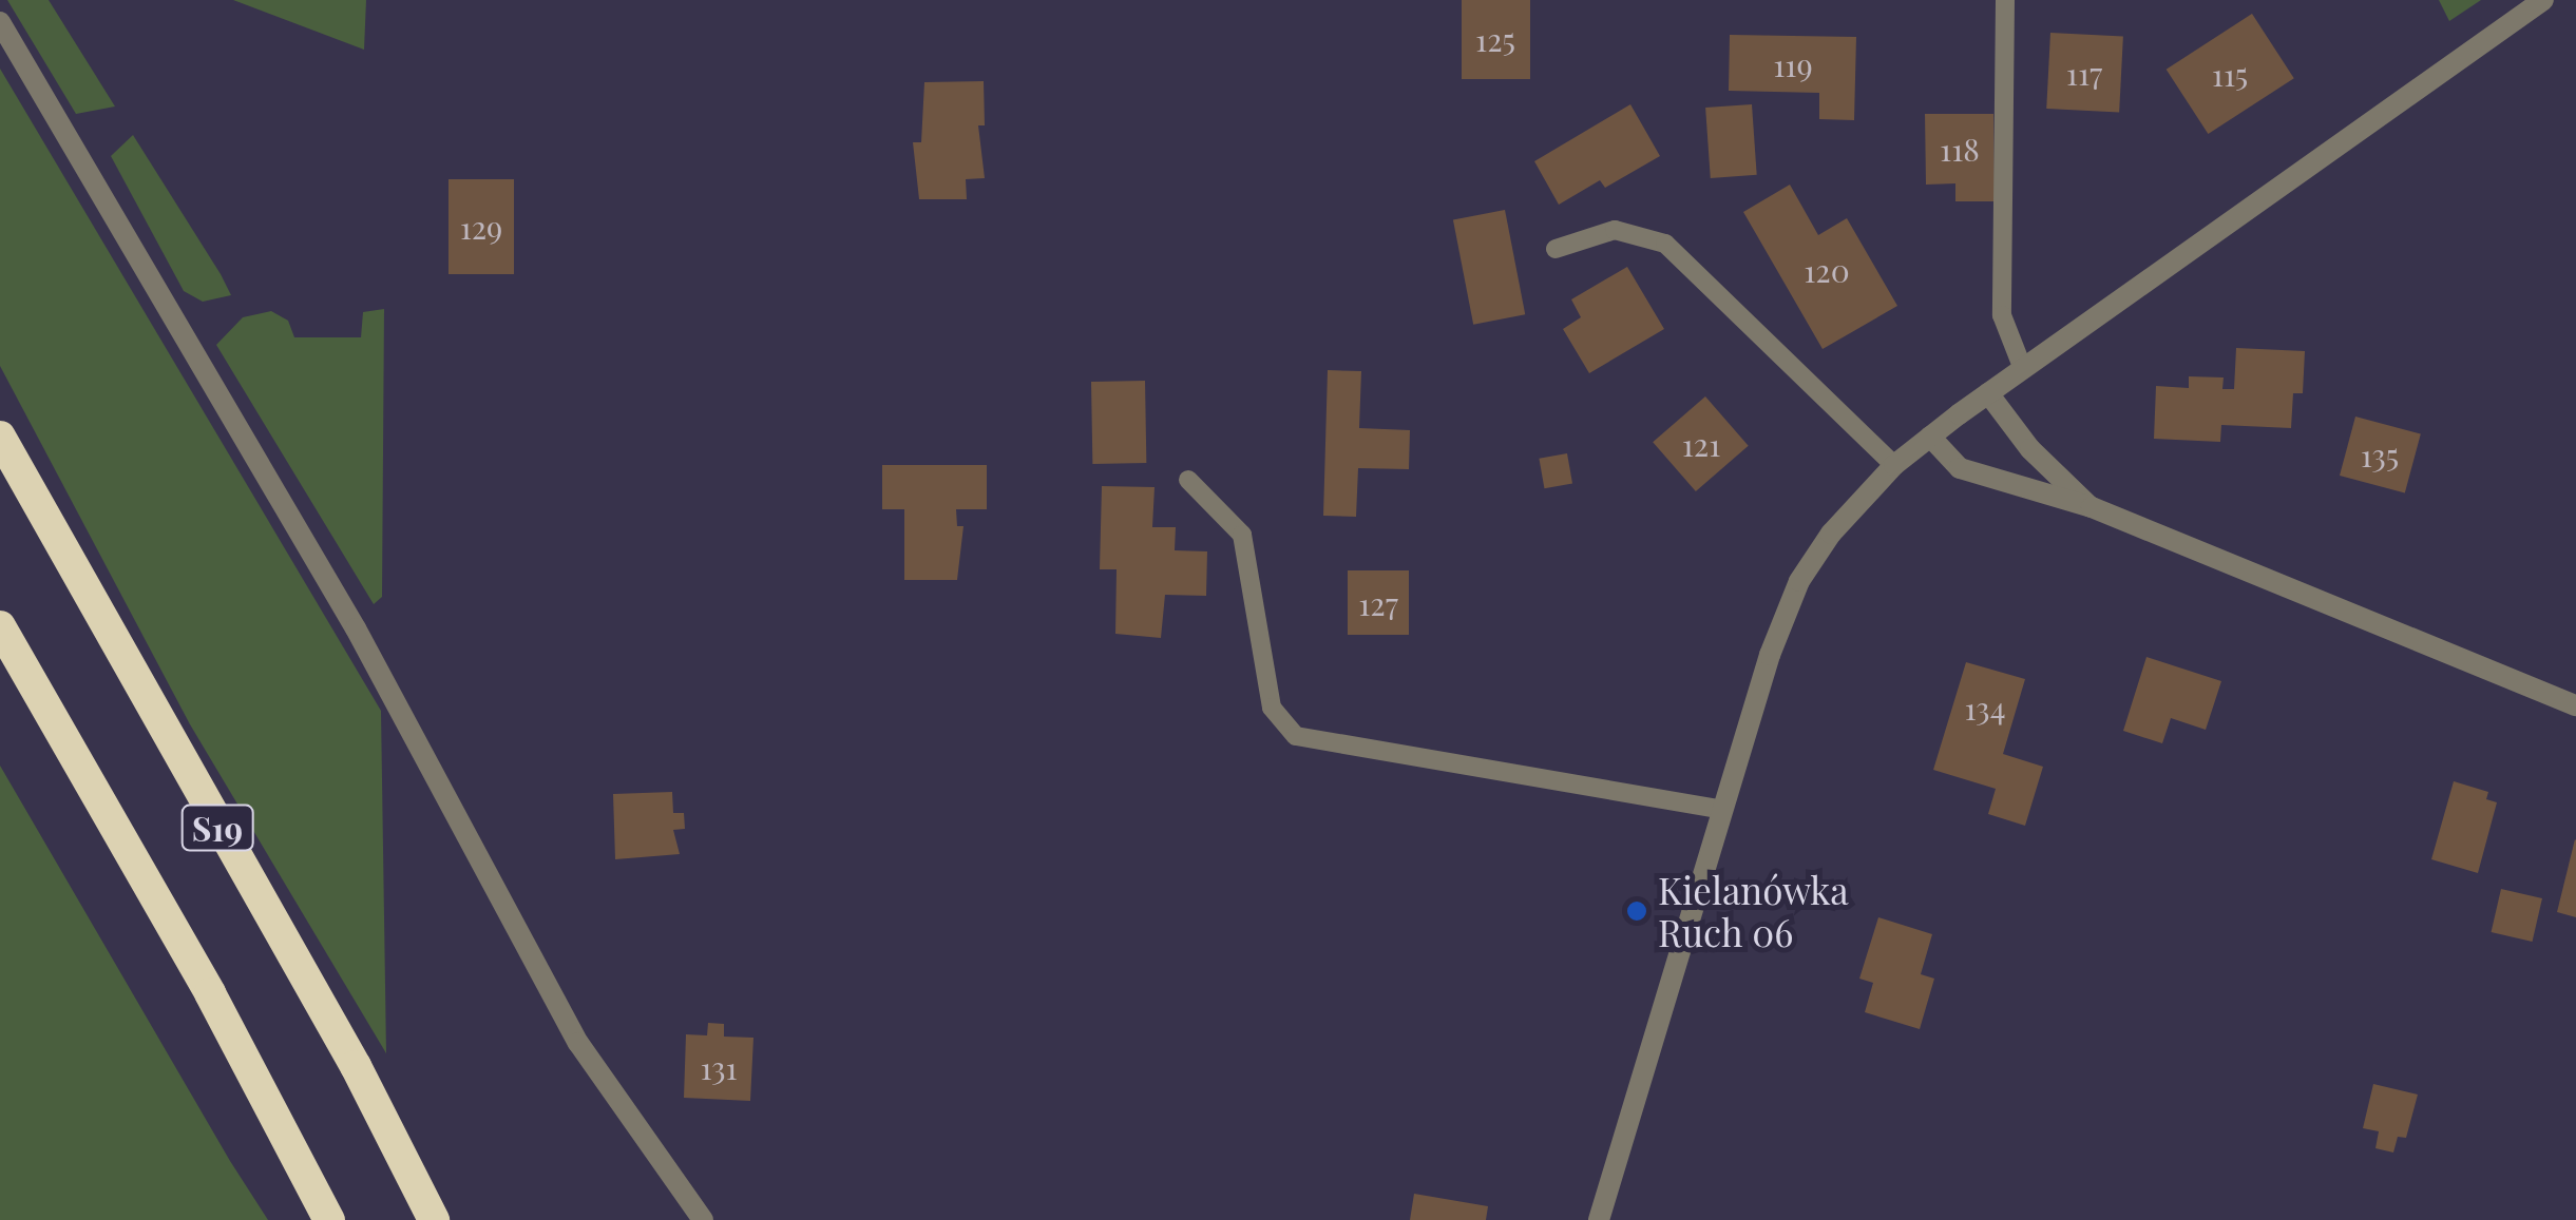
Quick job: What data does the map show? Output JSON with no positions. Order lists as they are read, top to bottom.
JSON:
{
  "streets": {
    "highway": ["S19"]
  },
  "places": ["Kielanówka Ruch 06"],
  "house_numbers": [
    "125",
    "119",
    "117",
    "115",
    "118",
    "129",
    "120",
    "121",
    "135",
    "127",
    "134",
    "131"
  ]
}
